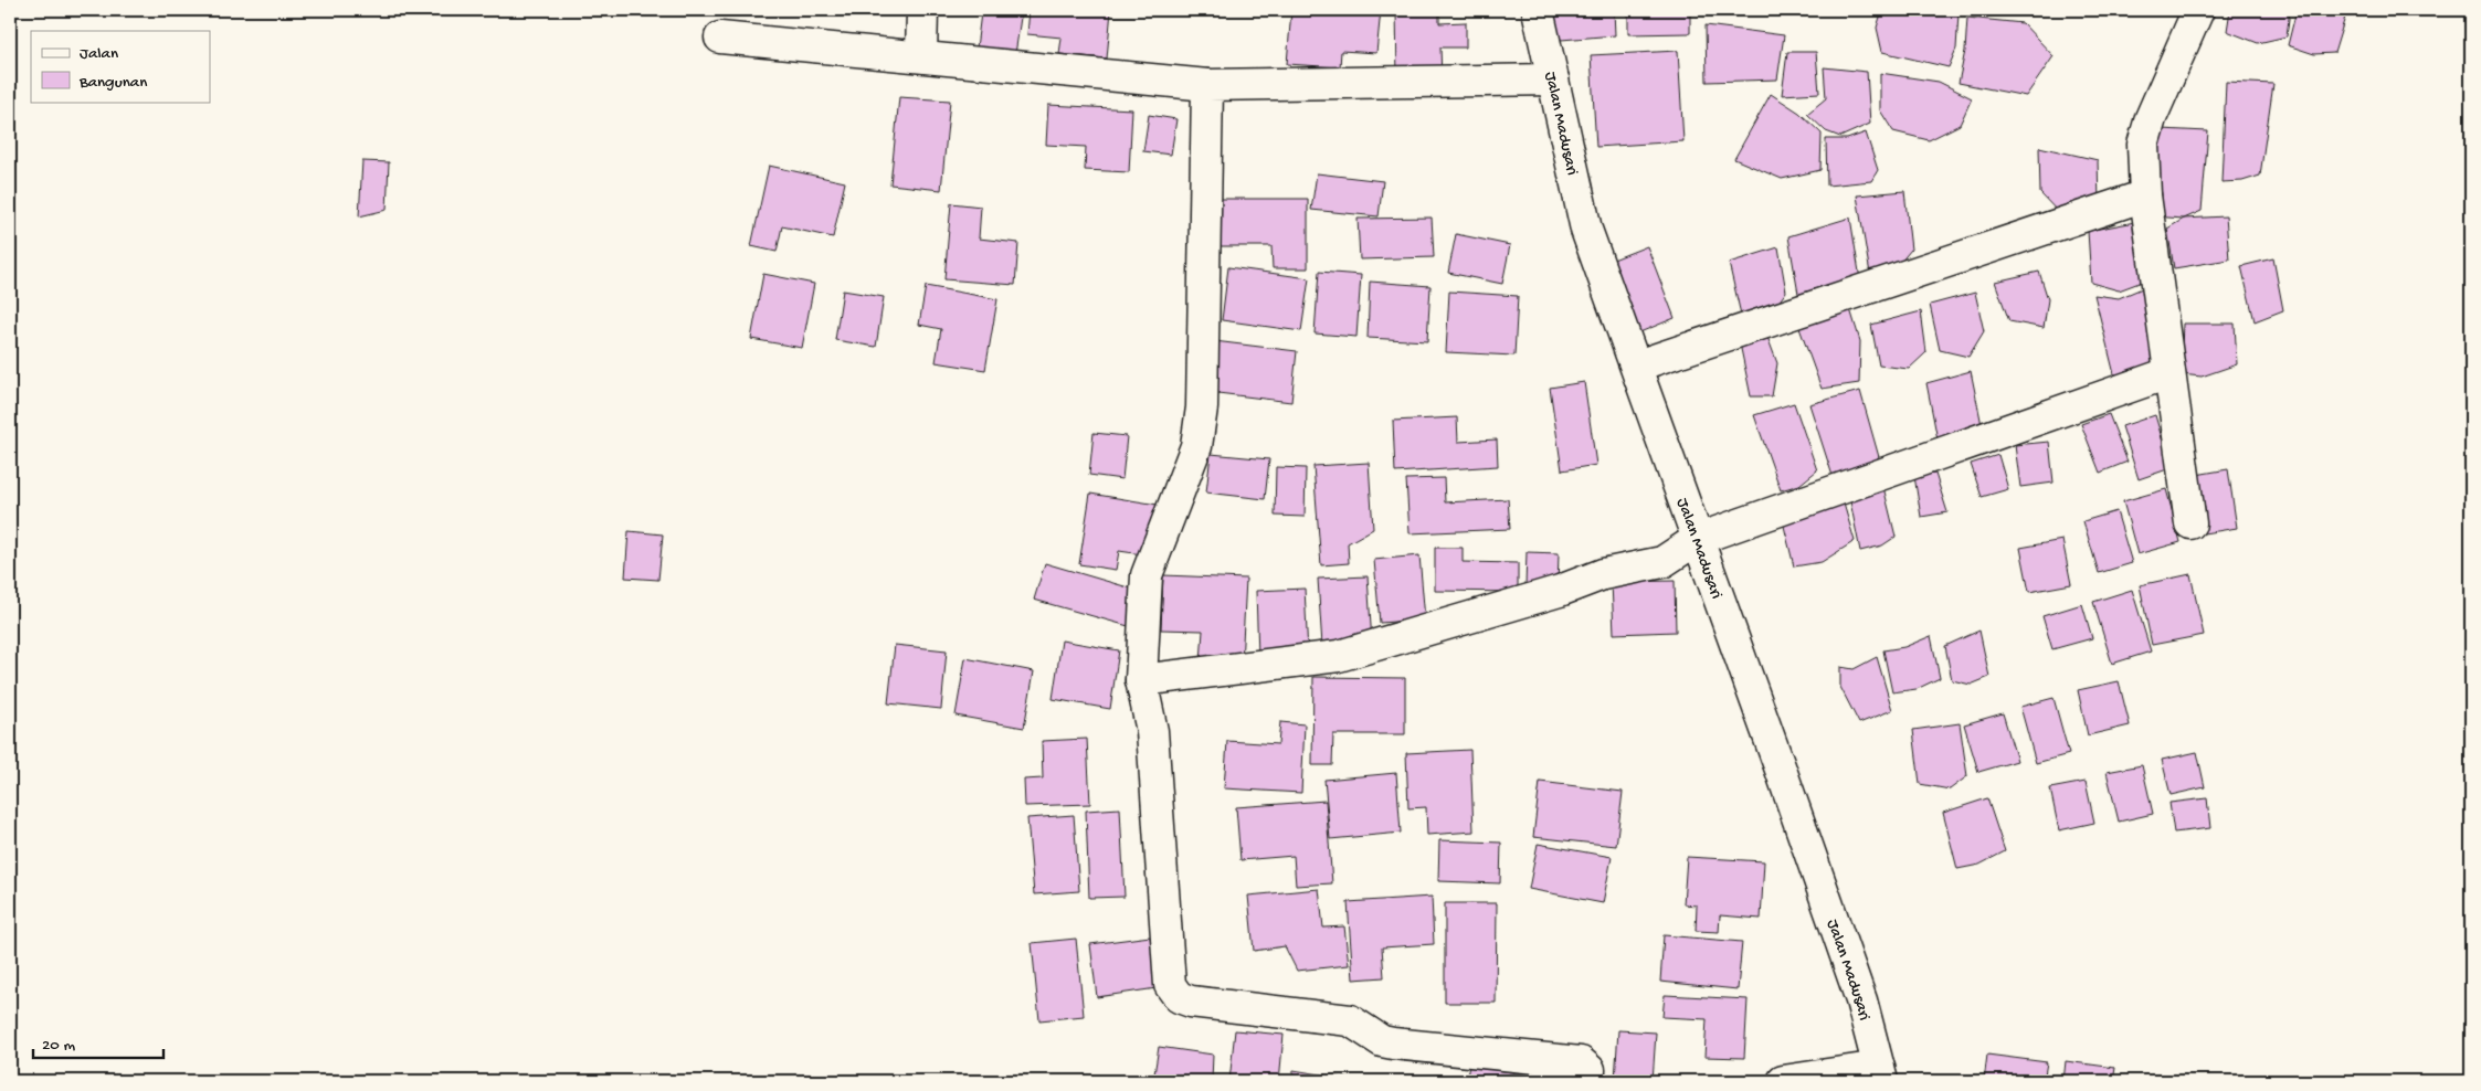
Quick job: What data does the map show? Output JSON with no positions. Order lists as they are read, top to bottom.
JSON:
{
  "streets": {
    "street": ["Jalan Madusari"]
  },
  "legend": ["Jalan", "Bangunan"],
  "scale_bar": "20 m"
}
